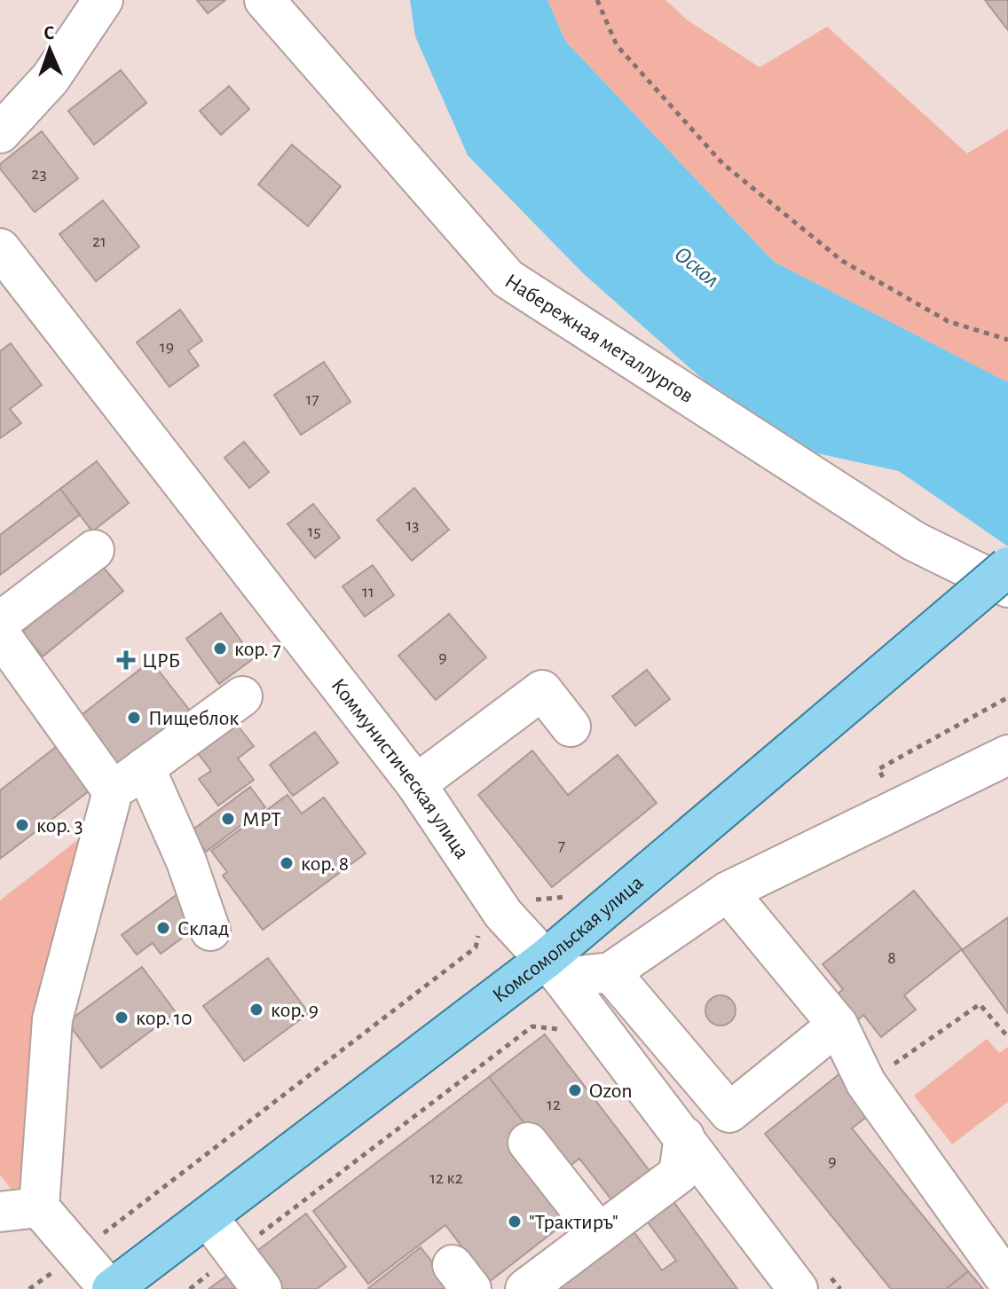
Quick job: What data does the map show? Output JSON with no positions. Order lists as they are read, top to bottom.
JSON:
{
  "streets": {
    "main road": ["Комсомольская улица"],
    "street": ["Набережная металлургов", "Коммунистическая улица"]
  },
  "crossings": [
    ["Коммунистическая улица", "Комсомольская улица"]
  ],
  "water": ["Оскол"],
  "places": {
    "other": [
      "кор. 7",
      "Пищеблок",
      "МРТ",
      "кор. 3",
      "кор. 8",
      "Склад",
      "кор. 9",
      "кор. 10",
      "Ozon",
      "\"Трактиръ\""
    ],
    "health": ["ЦРБ"]
  },
  "house_numbers": [
    "23",
    "21",
    "19",
    "17",
    "13",
    "15",
    "11",
    "9",
    "7",
    "8",
    "12",
    "9",
    "12 к2"
  ],
  "north": "top"
}
